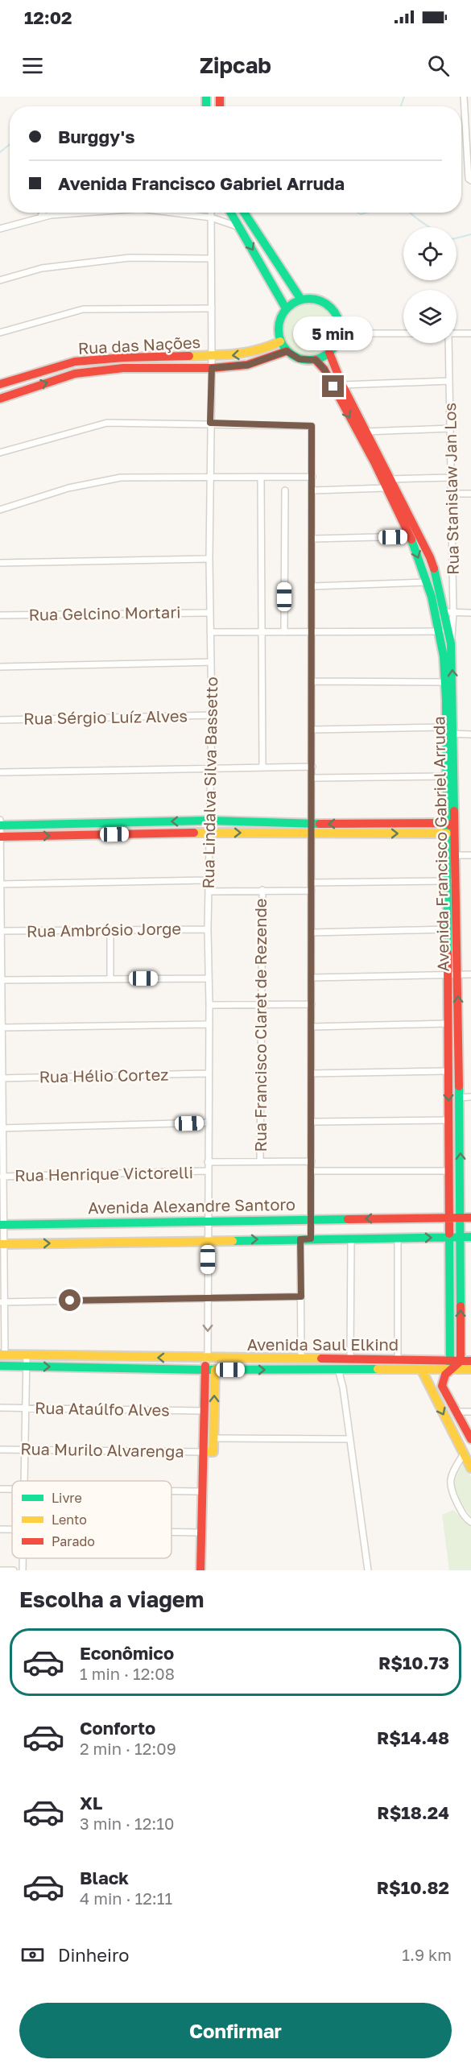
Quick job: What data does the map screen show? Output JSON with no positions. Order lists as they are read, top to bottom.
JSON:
{
  "streets": {
    "main road": [
      "Rua das Nações",
      "Avenida Francisco Gabriel Arruda",
      "Avenida Alexandre Santoro",
      "Avenida Saul Elkind"
    ],
    "street": [
      "Rua Stanislaw Jan Los",
      "Rua Gelcino Mortari",
      "Rua Sérgio Luíz Alves",
      "Rua Lindalva Silva Bassetto",
      "Rua Ambrósio Jorge",
      "Rua Francisco Claret de Rezende",
      "Rua Hélio Cortez",
      "Rua Henrique Victorelli",
      "Rua Ataúlfo Alves",
      "Rua Murilo Alvarenga"
    ]
  },
  "crossings": [
    ["Rua das Nações", "Rua Lindalva Silva Bassetto"],
    ["Rua das Nações", "Avenida Francisco Gabriel Arruda"],
    ["Rua Stanislaw Jan Los", "Avenida Francisco Gabriel Arruda"],
    ["Rua Gelcino Mortari", "Rua Lindalva Silva Bassetto"],
    ["Rua Sérgio Luíz Alves", "Rua Lindalva Silva Bassetto"],
    ["Rua Lindalva Silva Bassetto", "Rua Ambrósio Jorge"],
    ["Rua Lindalva Silva Bassetto", "Rua Hélio Cortez"],
    ["Rua Lindalva Silva Bassetto", "Rua Henrique Victorelli"],
    ["Rua Lindalva Silva Bassetto", "Avenida Alexandre Santoro"],
    ["Rua Lindalva Silva Bassetto", "Avenida Saul Elkind"],
    ["Avenida Francisco Gabriel Arruda", "Avenida Alexandre Santoro"],
    ["Avenida Francisco Gabriel Arruda", "Avenida Saul Elkind"]
  ],
  "legend": ["Livre", "Lento", "Parado"],
  "page": {
    "status": "12:02",
    "header": "Zipcab",
    "banner": ["Burggy's", "Avenida Francisco Gabriel Arruda"],
    "bubble": "5 min",
    "heading": "Escolha a viagem",
    "list": [
      {
        "name": "Econômico",
        "note": "1 min · 12:08",
        "value": "R$10.73"
      },
      {
        "name": "Conforto",
        "note": "2 min · 12:09",
        "value": "R$14.48"
      },
      {
        "name": "XL",
        "note": "3 min · 12:10",
        "value": "R$18.24"
      },
      {
        "name": "Black",
        "note": "4 min · 12:11",
        "value": "R$10.82"
      }
    ],
    "pay": ["Dinheiro", "1.9 km"],
    "buttons": "Confirmar"
  }
}
